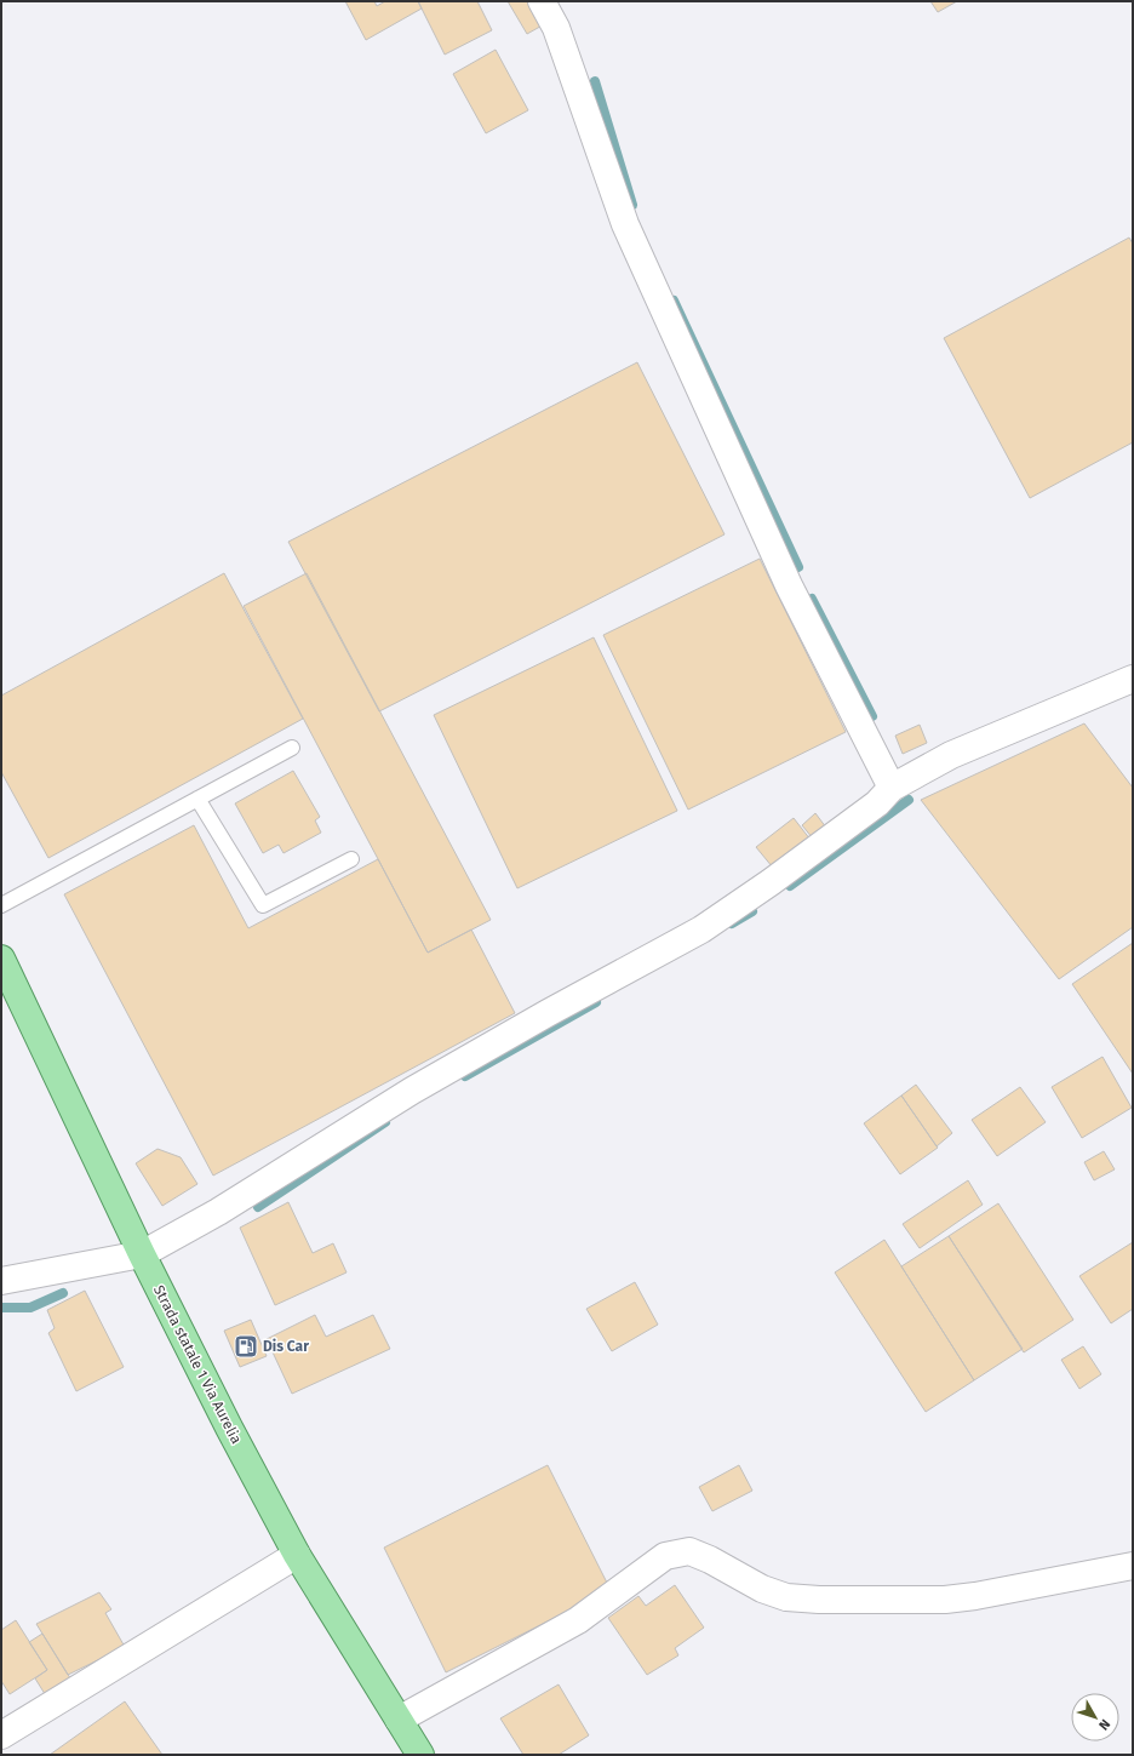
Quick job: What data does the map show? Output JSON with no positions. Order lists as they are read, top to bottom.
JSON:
{
  "streets": {
    "main road": ["Strada statale 1 Via Aurelia"]
  },
  "places": {
    "fuel station": ["Dis Car"]
  },
  "north": "bottom right"
}
